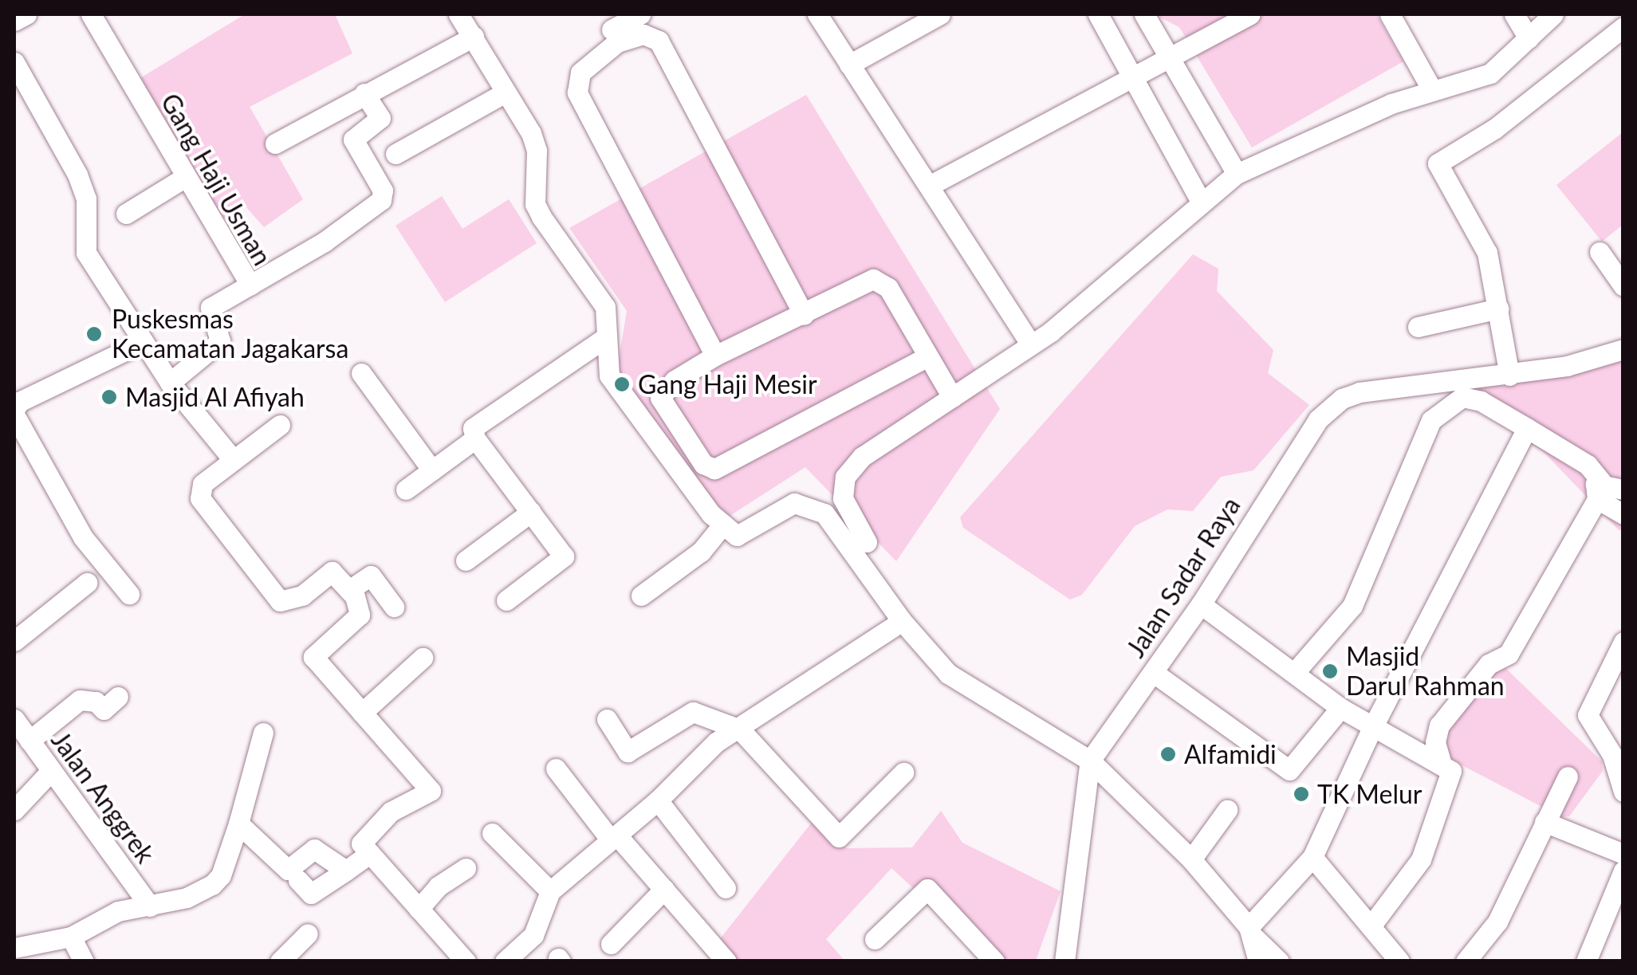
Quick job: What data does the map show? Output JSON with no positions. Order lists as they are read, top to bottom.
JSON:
{
  "streets": {
    "street": ["Gang Haji Usman", "Jalan Sadar Raya", "Jalan Anggrek"]
  },
  "places": [
    "Puskesmas Kecamatan Jagakarsa",
    "Gang Haji Mesir",
    "Masjid Al Afiyah",
    "Masjid Darul Rahman",
    "Alfamidi",
    "TK Melur"
  ]
}
